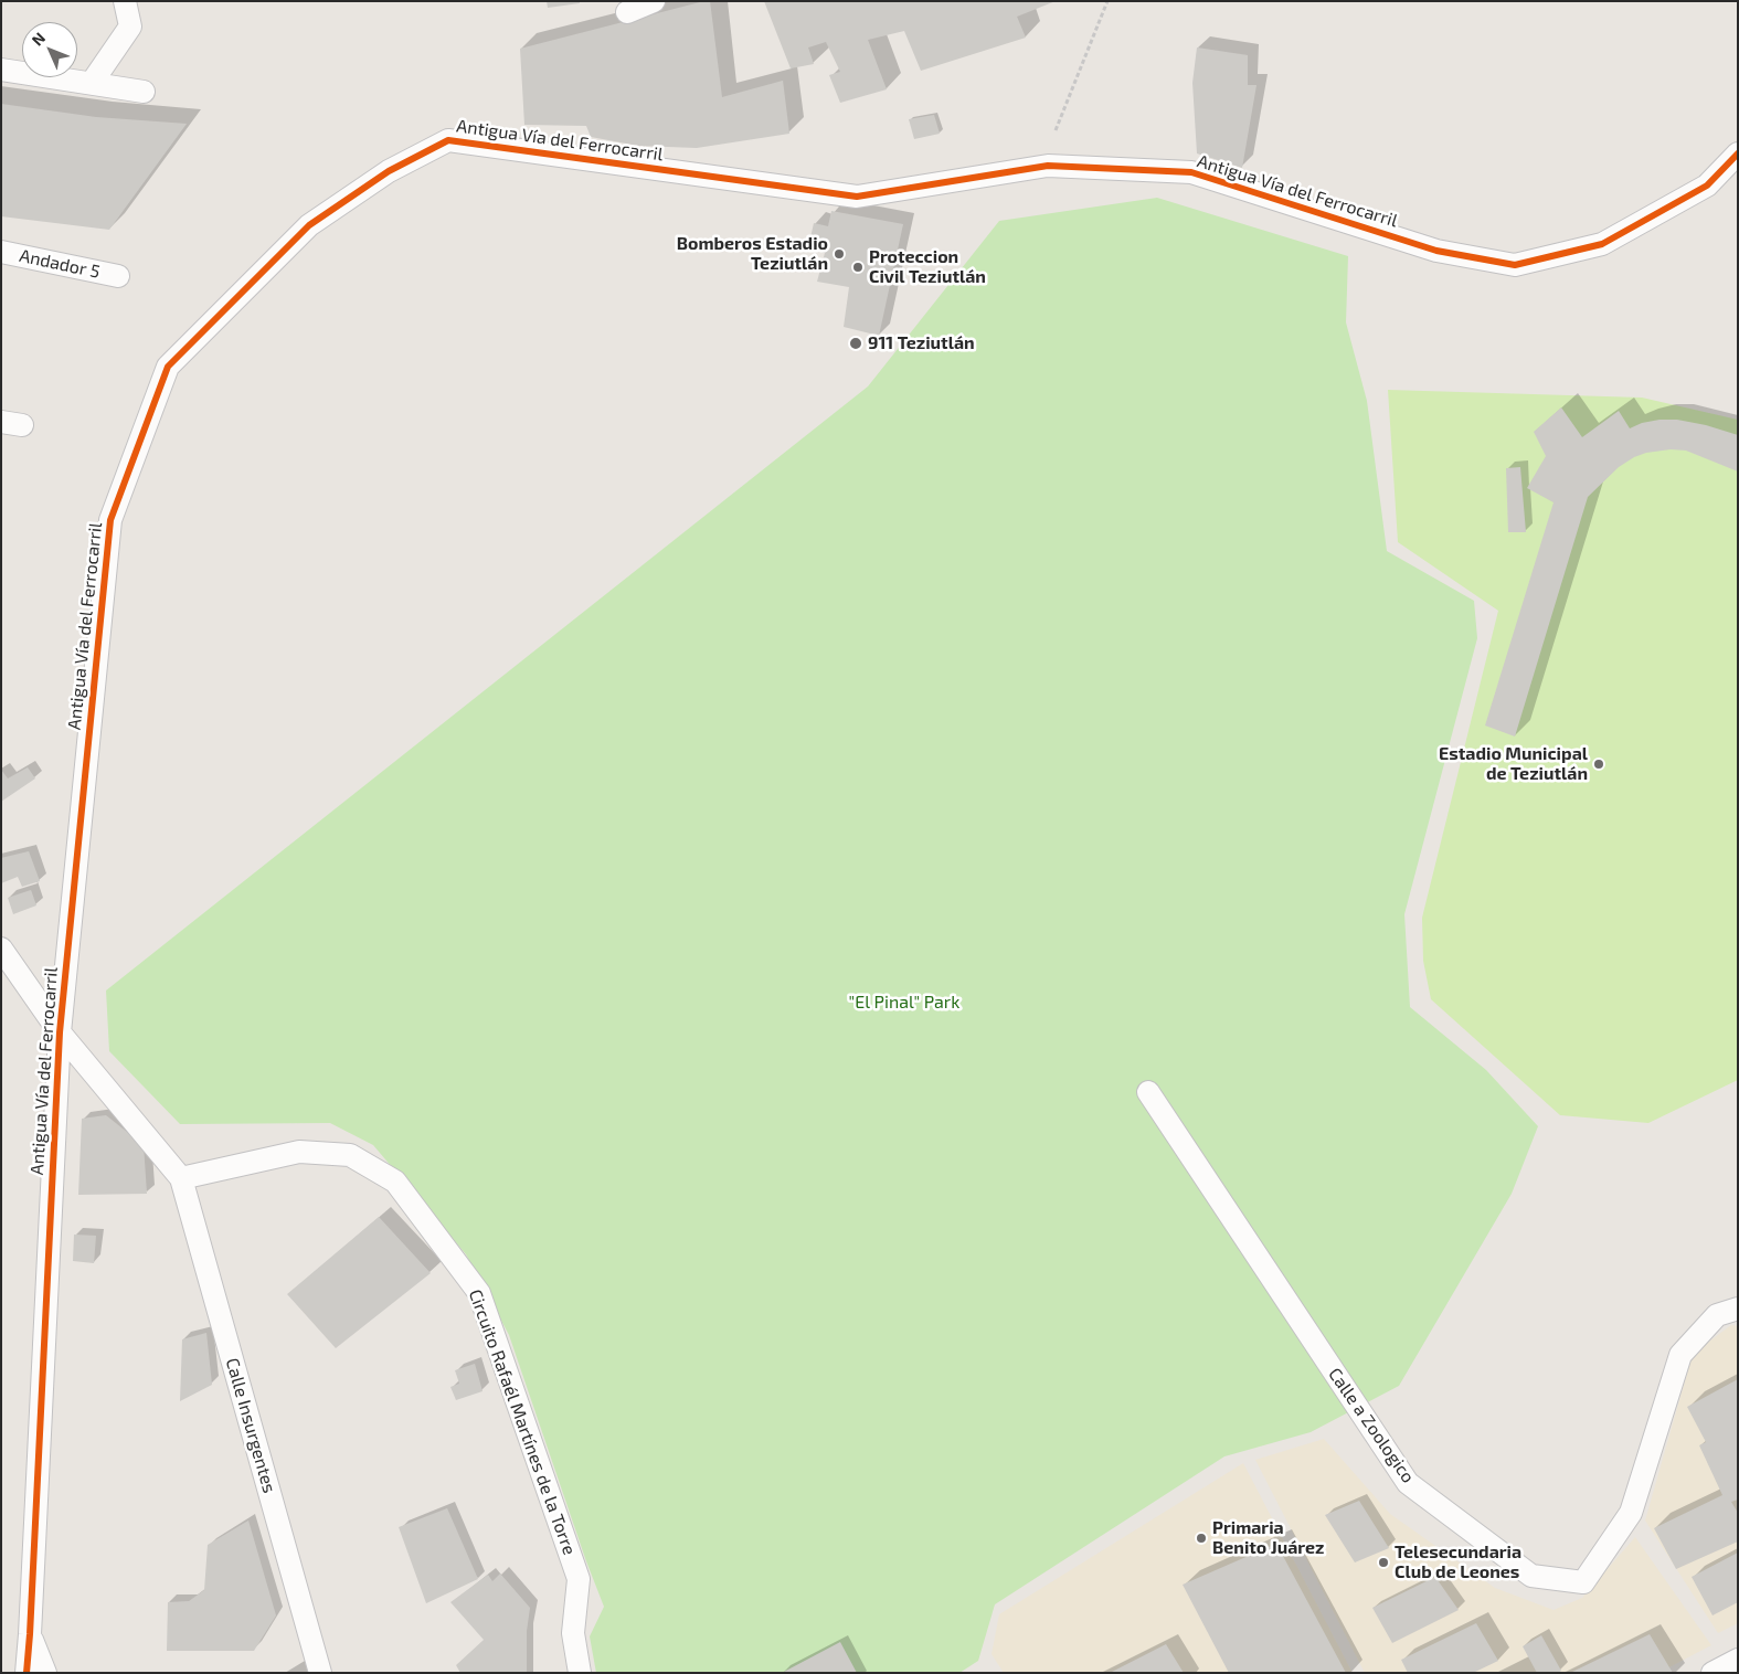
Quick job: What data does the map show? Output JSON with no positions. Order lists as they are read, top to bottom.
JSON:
{
  "streets": {
    "street": [
      "Antigua Vía del Ferrocarril",
      "Andador 5",
      "Circuito Rafaél Martínes de la Torre",
      "Calle Insurgentes",
      "Calle a Zoologico"
    ]
  },
  "crossings": [
    ["Circuito Rafaél Martínes de la Torre", "Calle Insurgentes"]
  ],
  "parks": ["\"El Pinal\" Park"],
  "places": [
    "Bomberos Estadio Teziutlán",
    "Proteccion Civil Teziutlán",
    "911 Teziutlán",
    "Estadio Municipal de Teziutlán",
    "Primaria Benito Juárez",
    "Telesecundaria Club de Leones"
  ],
  "north": "top left"
}
